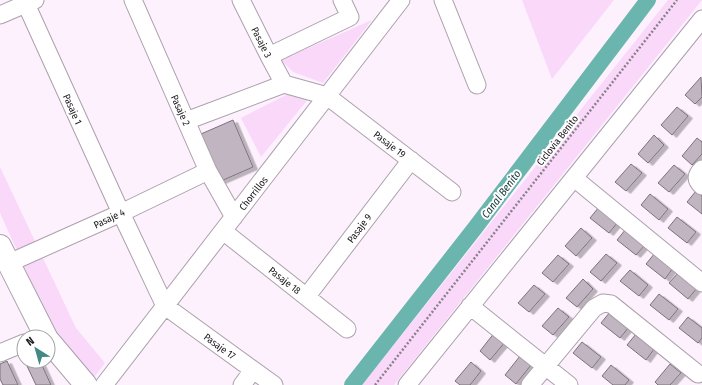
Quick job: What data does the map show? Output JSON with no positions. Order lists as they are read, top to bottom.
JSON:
{
  "streets": {
    "street": [
      "Pasaje 3",
      "Pasaje 1",
      "Pasaje 2",
      "Pasaje 19",
      "Chorrillos",
      "Pasaje 4",
      "Pasaje 9",
      "Pasaje 18",
      "Pasaje 17"
    ],
    "path": ["Ciclovia Benito"]
  },
  "crossings": [
    ["Pasaje 1", "Pasaje 4"],
    ["Pasaje 2", "Chorrillos"],
    ["Pasaje 2", "Pasaje 4"],
    ["Pasaje 19", "Chorrillos"],
    ["Pasaje 19", "Pasaje 9"],
    ["Chorrillos", "Pasaje 18"],
    ["Chorrillos", "Pasaje 17"],
    ["Pasaje 9", "Pasaje 18"]
  ],
  "water": ["Canal Benito"],
  "north": "top left"
}
